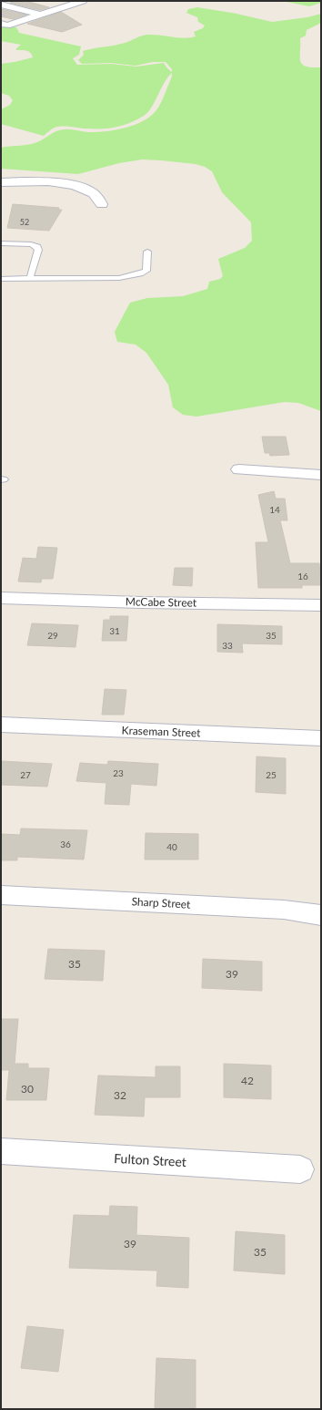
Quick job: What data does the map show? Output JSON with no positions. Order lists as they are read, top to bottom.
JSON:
{
  "streets": {
    "street": [
      "McCabe Street",
      "Kraseman Street",
      "Sharp Street",
      "Fulton Street"
    ]
  },
  "house_numbers": [
    "52",
    "14",
    "16",
    "31",
    "29",
    "35",
    "33",
    "23",
    "27",
    "25",
    "36",
    "40",
    "35",
    "39",
    "42",
    "30",
    "32",
    "39",
    "35"
  ]
}
